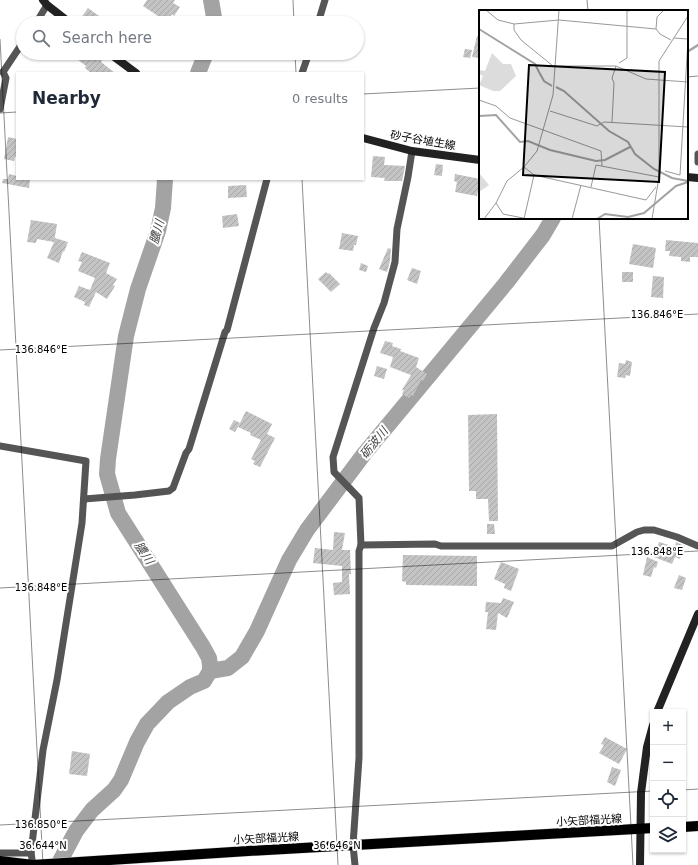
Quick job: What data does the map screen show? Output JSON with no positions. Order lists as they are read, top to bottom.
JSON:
{
  "streets": {
    "main road": ["小矢部福光線"],
    "street": ["砂子谷埴生線"]
  },
  "water": ["膿川", "砺波川"],
  "page": {
    "search": "Search here",
    "heading": ["Nearby", "0 results"],
    "map_buttons": ["+", "−"]
  },
  "coordinates": [
    "136.846°E",
    "136.848°E",
    "136.850°E",
    "36.644°N",
    "36.646°N"
  ]
}
